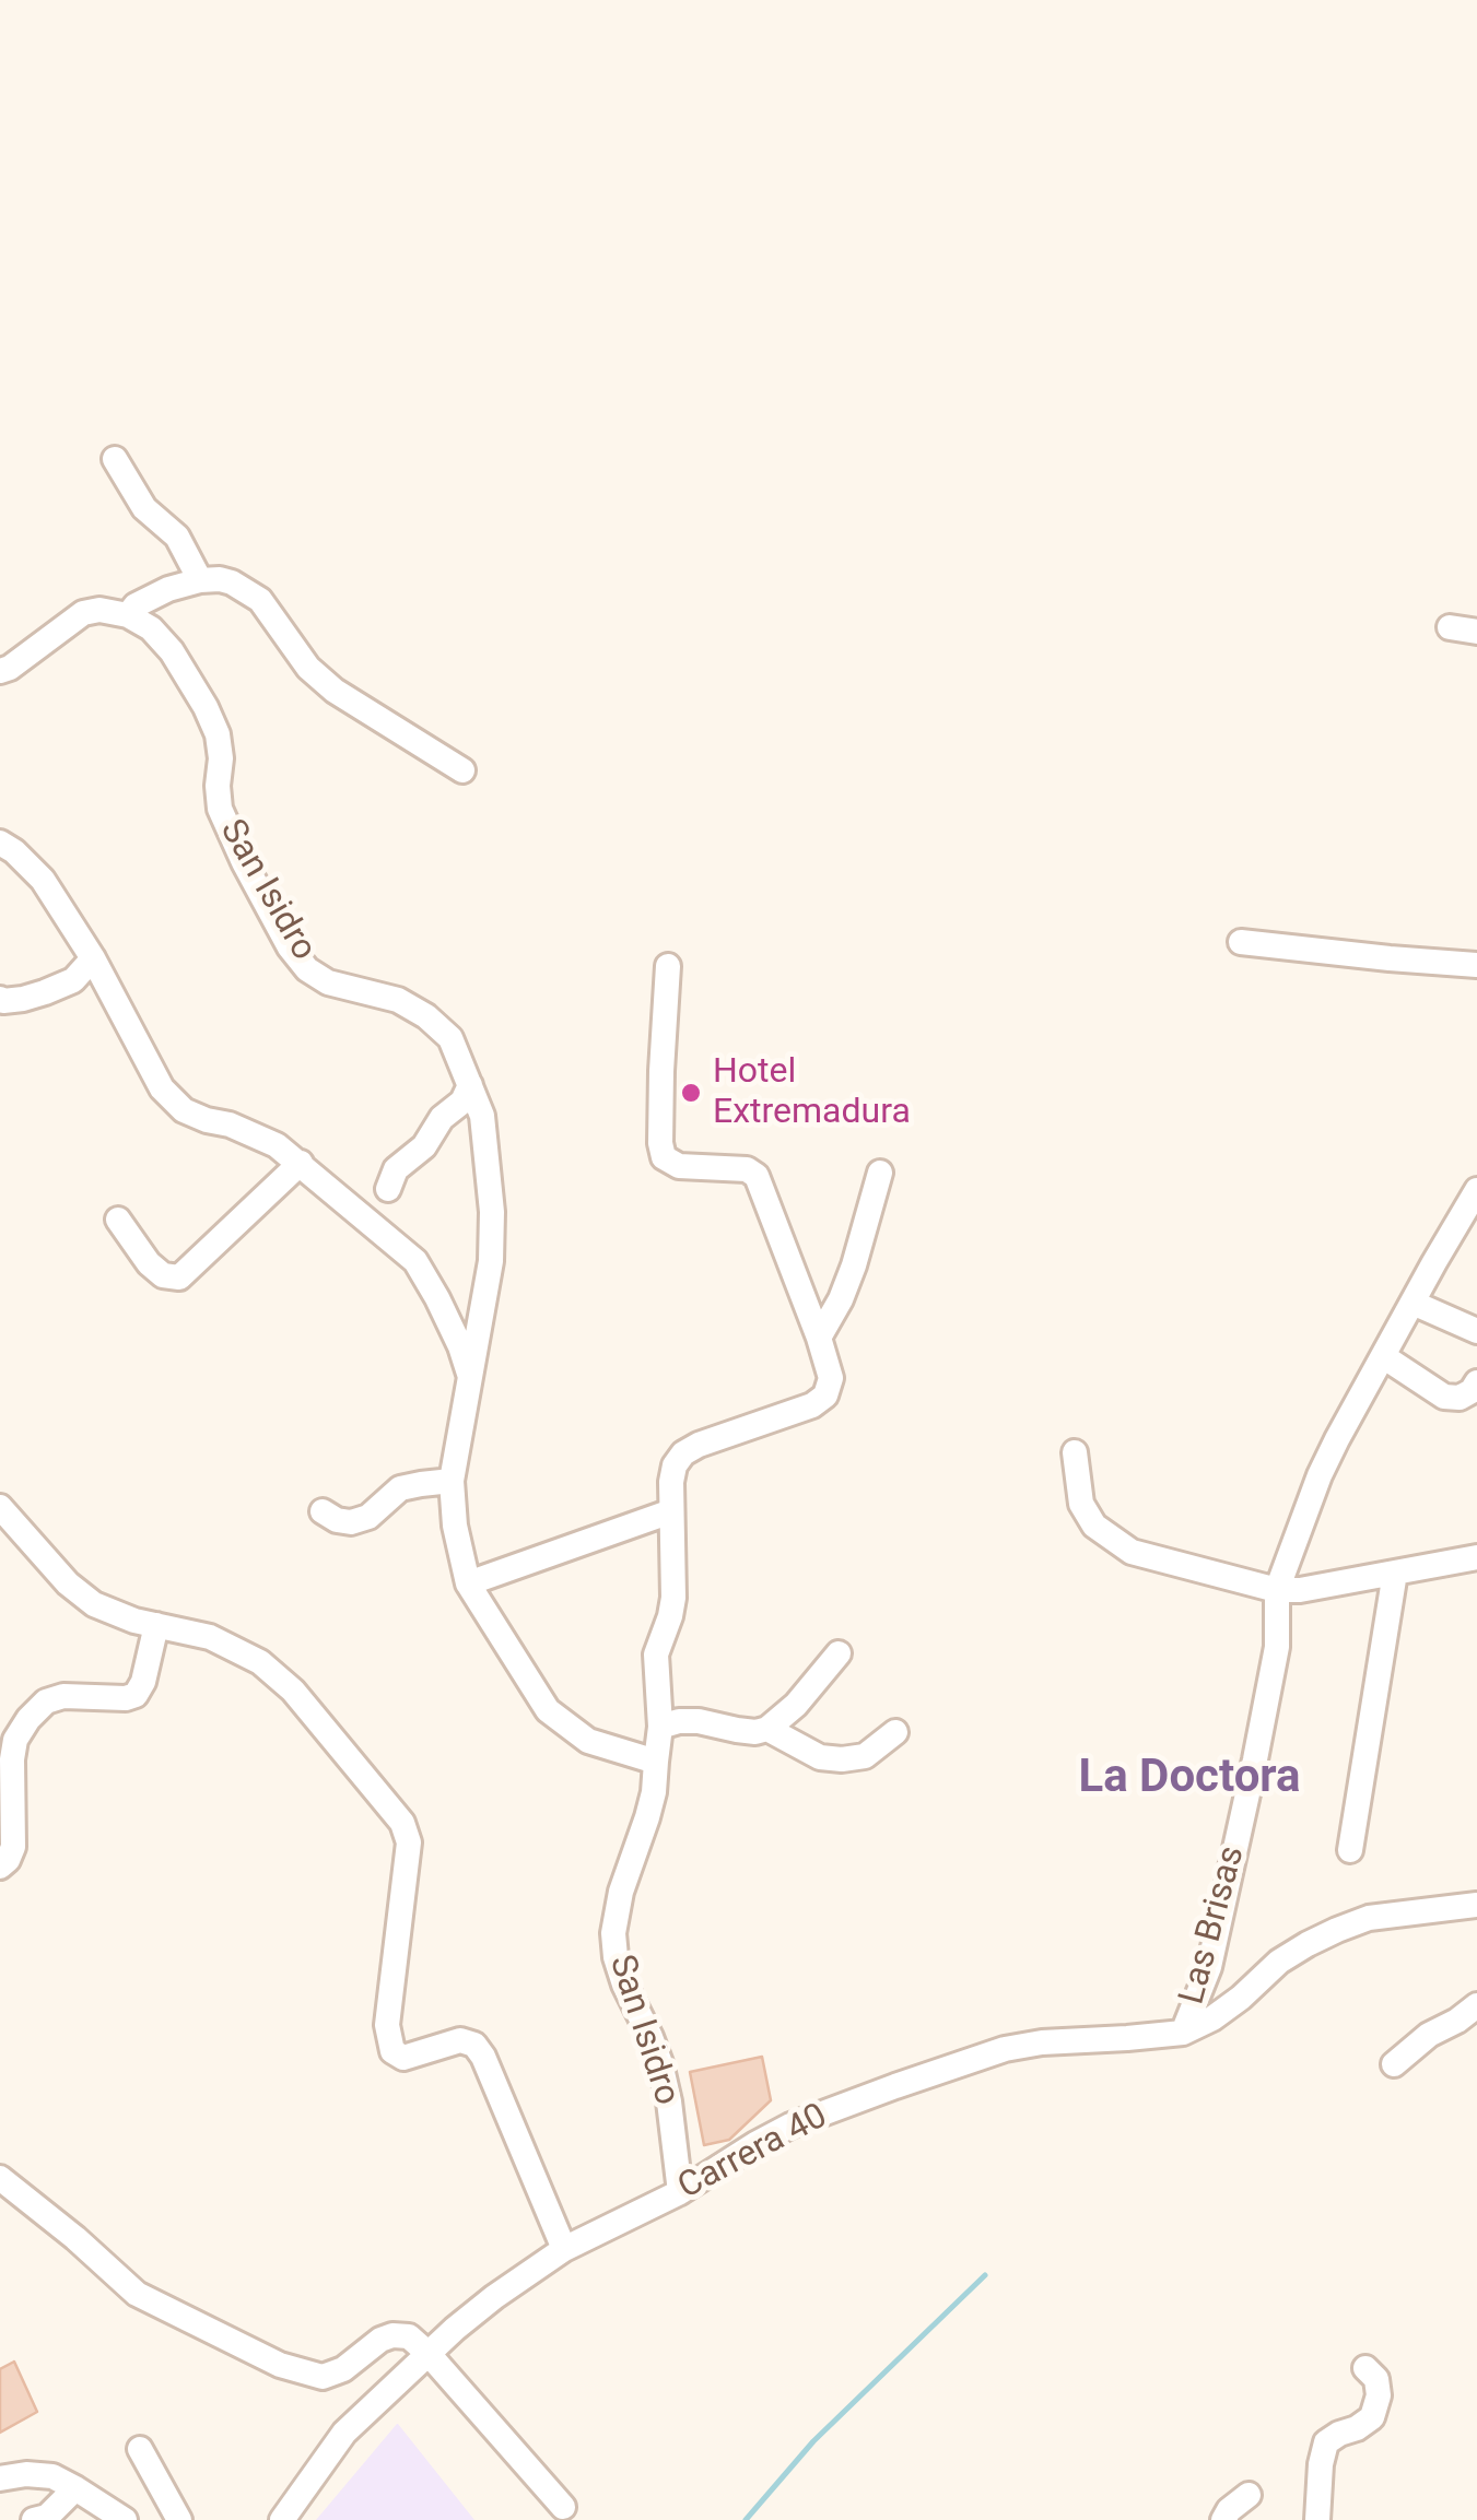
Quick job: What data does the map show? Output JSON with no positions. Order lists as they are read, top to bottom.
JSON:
{
  "streets": {
    "street": ["San Isidro", "Las Brisas", "Carrera 40"]
  },
  "crossings": [
    ["San Isidro", "Carrera 40"],
    ["Las Brisas", "Carrera 40"]
  ],
  "districts": ["La Doctora"],
  "places": ["Hotel Extremadura"]
}
